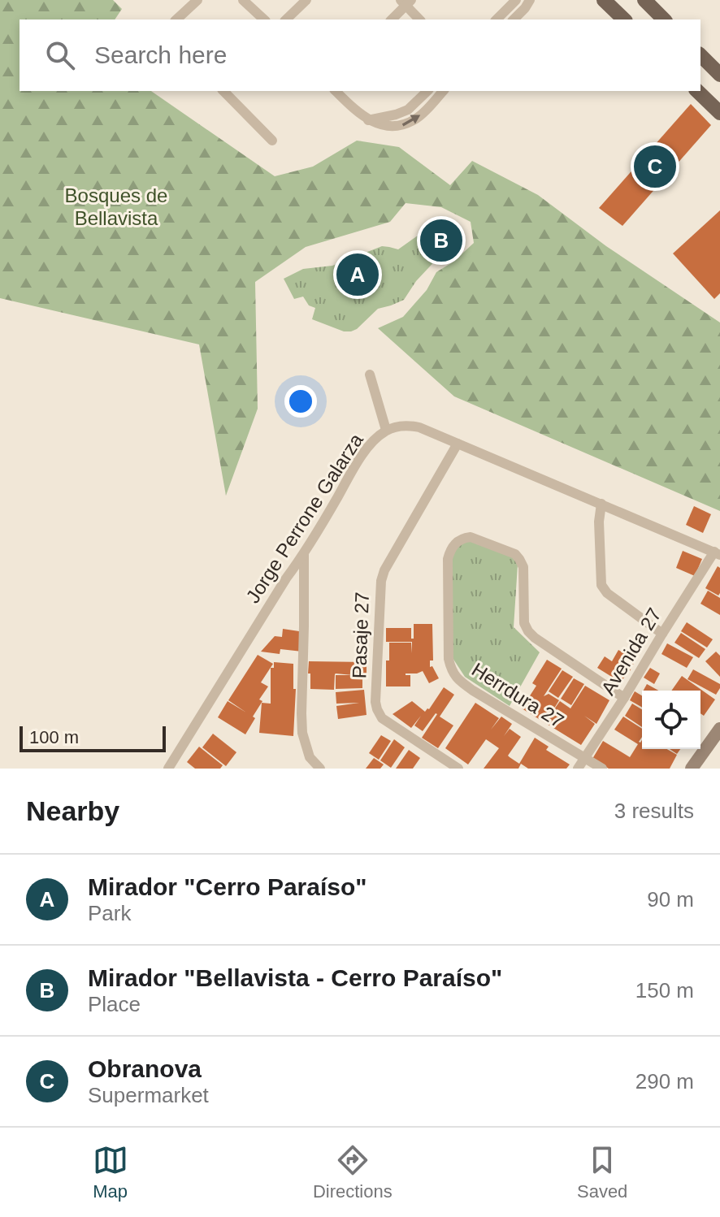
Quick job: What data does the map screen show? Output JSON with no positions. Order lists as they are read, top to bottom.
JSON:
{
  "streets": {
    "street": [
      "Jorge Perrone Galarza",
      "Pasaje 27",
      "Avenida 27",
      "Herrdura 27"
    ]
  },
  "crossings": [
    ["Jorge Perrone Galarza", "Pasaje 27"],
    ["Jorge Perrone Galarza", "Avenida 27"],
    ["Avenida 27", "Herrdura 27"]
  ],
  "parks": ["Bosques de Bellavista"],
  "scale_bar": "100 m",
  "page": {
    "search": "Search here",
    "pins": ["C", "B", "A"],
    "scale": "100 m",
    "heading": ["Nearby", "3 results"],
    "list": [
      {
        "mark": "A",
        "name": "Mirador \"Cerro Paraíso\"",
        "note": "Park",
        "value": "90 m"
      },
      {
        "mark": "B",
        "name": "Mirador \"Bellavista - Cerro Paraíso\"",
        "note": "Place",
        "value": "150 m"
      },
      {
        "mark": "C",
        "name": "Obranova",
        "note": "Supermarket",
        "value": "290 m"
      }
    ],
    "nav": ["Map", "Directions", "Saved"]
  }
}
